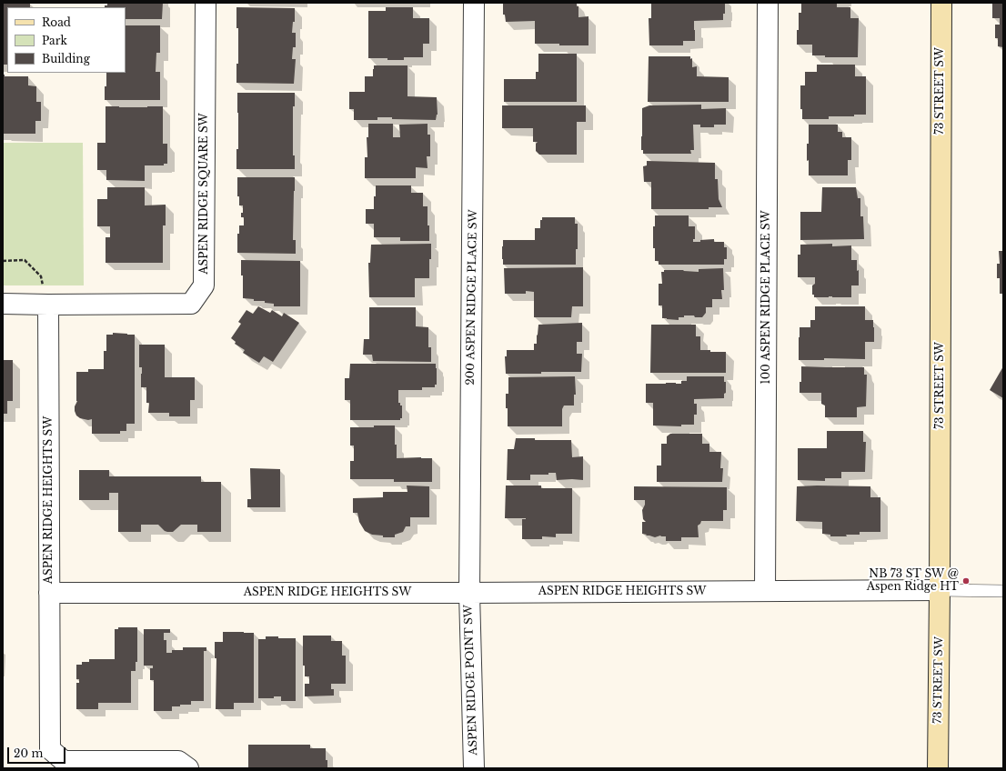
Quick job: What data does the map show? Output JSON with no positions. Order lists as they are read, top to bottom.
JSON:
{
  "streets": {
    "street": [
      "73 STREET SW",
      "ASPEN RIDGE SQUARE SW",
      "200 ASPEN RIDGE PLACE SW",
      "100 ASPEN RIDGE PLACE SW",
      "ASPEN RIDGE HEIGHTS SW",
      "ASPEN RIDGE POINT SW"
    ]
  },
  "crossings": [
    ["73 STREET SW", "ASPEN RIDGE HEIGHTS SW"],
    ["ASPEN RIDGE SQUARE SW", "ASPEN RIDGE HEIGHTS SW"],
    ["200 ASPEN RIDGE PLACE SW", "ASPEN RIDGE HEIGHTS SW"],
    ["200 ASPEN RIDGE PLACE SW", "ASPEN RIDGE POINT SW"],
    ["100 ASPEN RIDGE PLACE SW", "ASPEN RIDGE HEIGHTS SW"],
    ["ASPEN RIDGE HEIGHTS SW", "ASPEN RIDGE POINT SW"]
  ],
  "places": ["NB 73 ST SW @ Aspen Ridge HT"],
  "legend": ["Road", "Park", "Building"],
  "scale_bar": "20 m"
}
